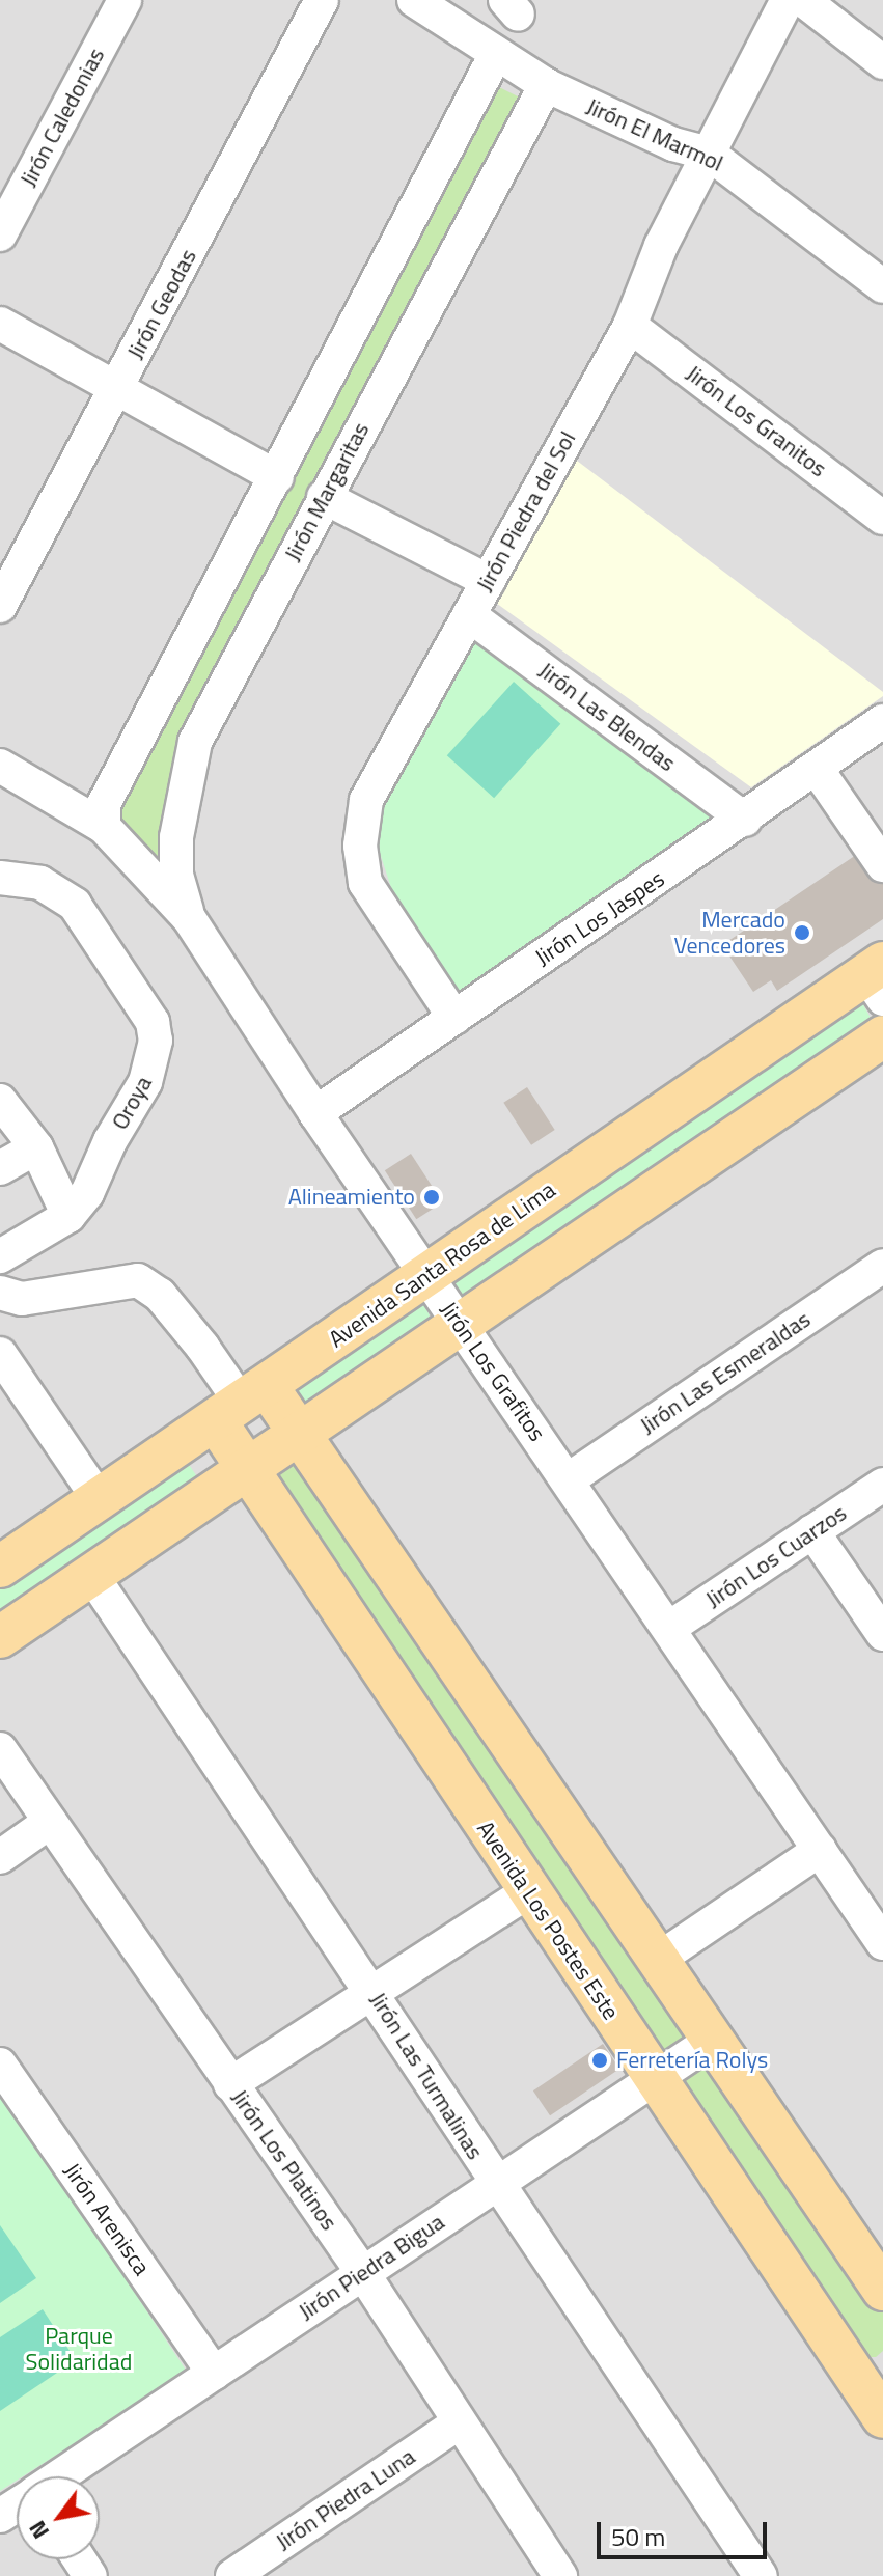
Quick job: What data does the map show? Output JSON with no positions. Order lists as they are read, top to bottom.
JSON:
{
  "streets": {
    "main road": ["Avenida Santa Rosa de Lima", "Avenida Los Postes Este"],
    "street": [
      "Jirón Caledonias",
      "Jirón El Marmol",
      "Jirón Geodas",
      "Jirón Los Granitos",
      "Jirón Margaritas",
      "Jirón Piedra del Sol",
      "Jirón Las Blendas",
      "Jirón Los Jaspes",
      "Oroya",
      "Jirón Los Grafitos",
      "Jirón Las Esmeraldas",
      "Jirón Los Cuarzos",
      "Jirón Las Turmalinas",
      "Jirón Los Platinos",
      "Jirón Arenisca",
      "Jirón Piedra Bigua",
      "Jirón Piedra Luna"
    ]
  },
  "crossings": [
    ["Jirón El Marmol", "Jirón Margaritas"],
    ["Jirón El Marmol", "Jirón Piedra del Sol"],
    ["Jirón Los Granitos", "Jirón Piedra del Sol"],
    ["Jirón Margaritas", "Jirón Los Grafitos"],
    ["Jirón Piedra del Sol", "Jirón Las Blendas"],
    ["Jirón Piedra del Sol", "Jirón Los Jaspes"],
    ["Jirón Las Blendas", "Jirón Los Jaspes"],
    ["Jirón Los Jaspes", "Jirón Los Grafitos"],
    ["Avenida Santa Rosa de Lima", "Jirón Los Grafitos"],
    ["Avenida Santa Rosa de Lima", "Avenida Los Postes Este"],
    ["Jirón Los Grafitos", "Jirón Las Esmeraldas"],
    ["Jirón Los Grafitos", "Jirón Los Cuarzos"],
    ["Avenida Los Postes Este", "Jirón Piedra Bigua"],
    ["Jirón Las Turmalinas", "Jirón Piedra Bigua"],
    ["Jirón Los Platinos", "Jirón Piedra Bigua"],
    ["Jirón Los Platinos", "Jirón Piedra Luna"],
    ["Jirón Arenisca", "Jirón Piedra Bigua"]
  ],
  "parks": ["Parque Solidaridad"],
  "places": ["Mercado Vencedores", "Alineamiento", "Ferretería Rolys"],
  "scale_bar": "50 m",
  "north": "bottom left"
}
